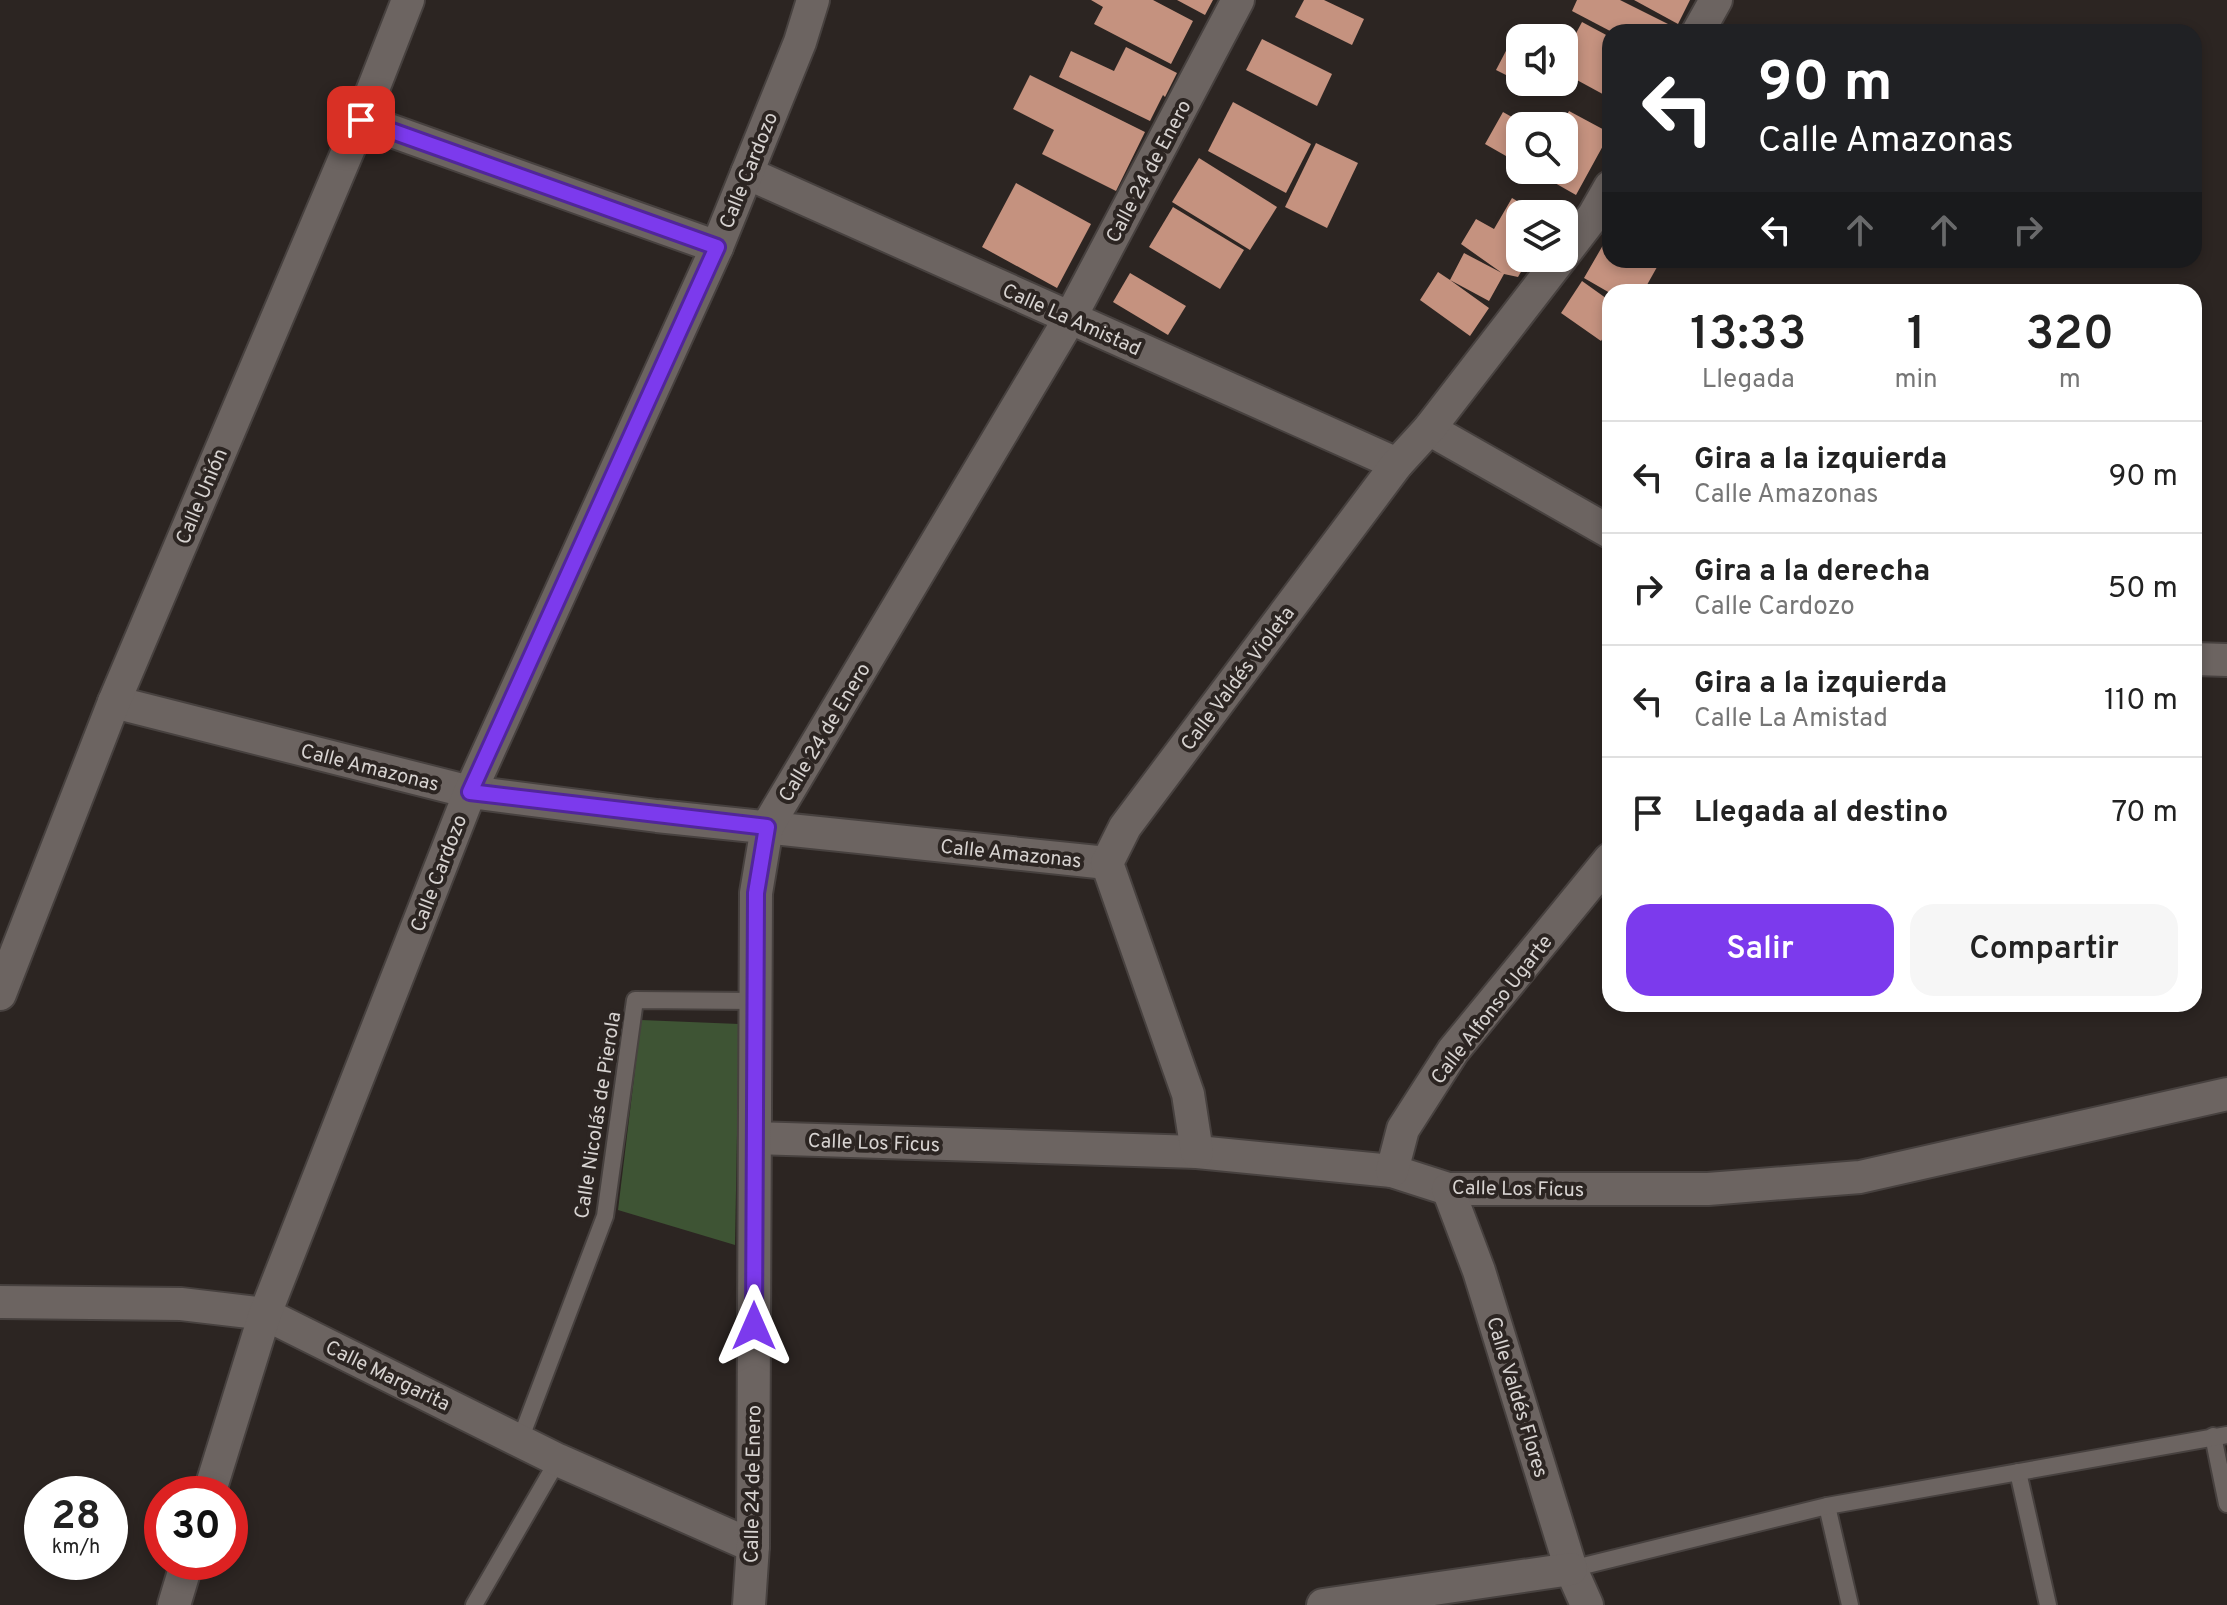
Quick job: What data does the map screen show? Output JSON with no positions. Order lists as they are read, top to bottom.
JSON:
{
  "streets": {
    "street": [
      "Calle Cardozo",
      "Calle 24 de Enero",
      "Calle La Amistad",
      "Calle Unión",
      "Calle Valdés Violeta",
      "Calle Amazonas",
      "Calle Alfonso Ugarte",
      "Calle Los Ficus",
      "Calle Margarita",
      "Calle Valdés Flores"
    ],
    "lane": ["Calle Nicolás de Pierola"]
  },
  "crossings": [
    ["Calle Cardozo", "Calle La Amistad"],
    ["Calle Cardozo", "Calle Amazonas"],
    ["Calle Cardozo", "Calle Margarita"],
    ["Calle 24 de Enero", "Calle La Amistad"],
    ["Calle 24 de Enero", "Calle Amazonas"],
    ["Calle 24 de Enero", "Calle Nicolás de Pierola"],
    ["Calle 24 de Enero", "Calle Los Ficus"],
    ["Calle 24 de Enero", "Calle Margarita"],
    ["Calle La Amistad", "Calle Valdés Violeta"],
    ["Calle Unión", "Calle Amazonas"],
    ["Calle Valdés Violeta", "Calle Amazonas"],
    ["Calle Alfonso Ugarte", "Calle Los Ficus"],
    ["Calle Nicolás de Pierola", "Calle Margarita"],
    ["Calle Los Ficus", "Calle Valdés Flores"]
  ],
  "page": {
    "turn": ["90 m", "Calle Amazonas"],
    "eta": [
      "13:33",
      "Llegada",
      "1",
      "min",
      "320",
      "m"
    ],
    "list": [
      {
        "name": "Gira a la izquierda",
        "note": "Calle Amazonas",
        "value": "90 m"
      },
      {
        "name": "Gira a la derecha",
        "note": "Calle Cardozo",
        "value": "50 m"
      },
      {
        "name": "Gira a la izquierda",
        "note": "Calle La Amistad",
        "value": "110 m"
      },
      {
        "name": "Llegada al destino",
        "value": "70 m"
      }
    ],
    "buttons": ["Salir", "Compartir"],
    "speed": "28 km/h",
    "limit": "30"
  }
}
